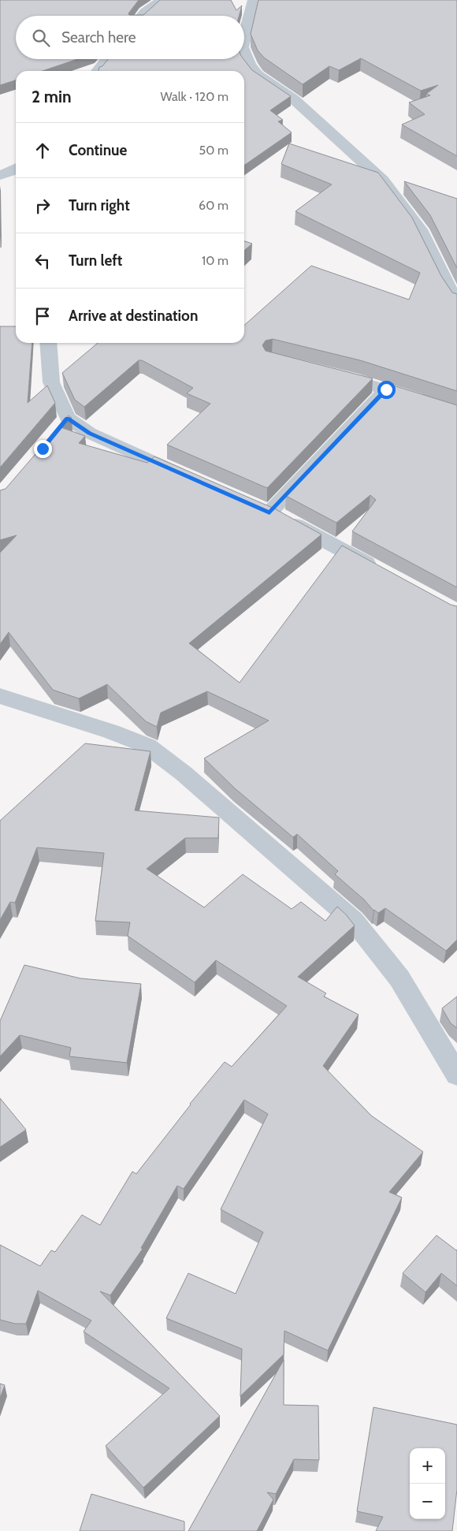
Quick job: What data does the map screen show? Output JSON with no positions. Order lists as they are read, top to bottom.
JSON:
{
  "page": {
    "search": "Search here",
    "heading": ["2 min", "Walk · 120 m"],
    "list": [
      ["Continue", "50 m"],
      ["Turn right", "60 m"],
      ["Turn left", "10 m"],
      "Arrive at destination"
    ],
    "map_buttons": ["+", "−"]
  }
}
